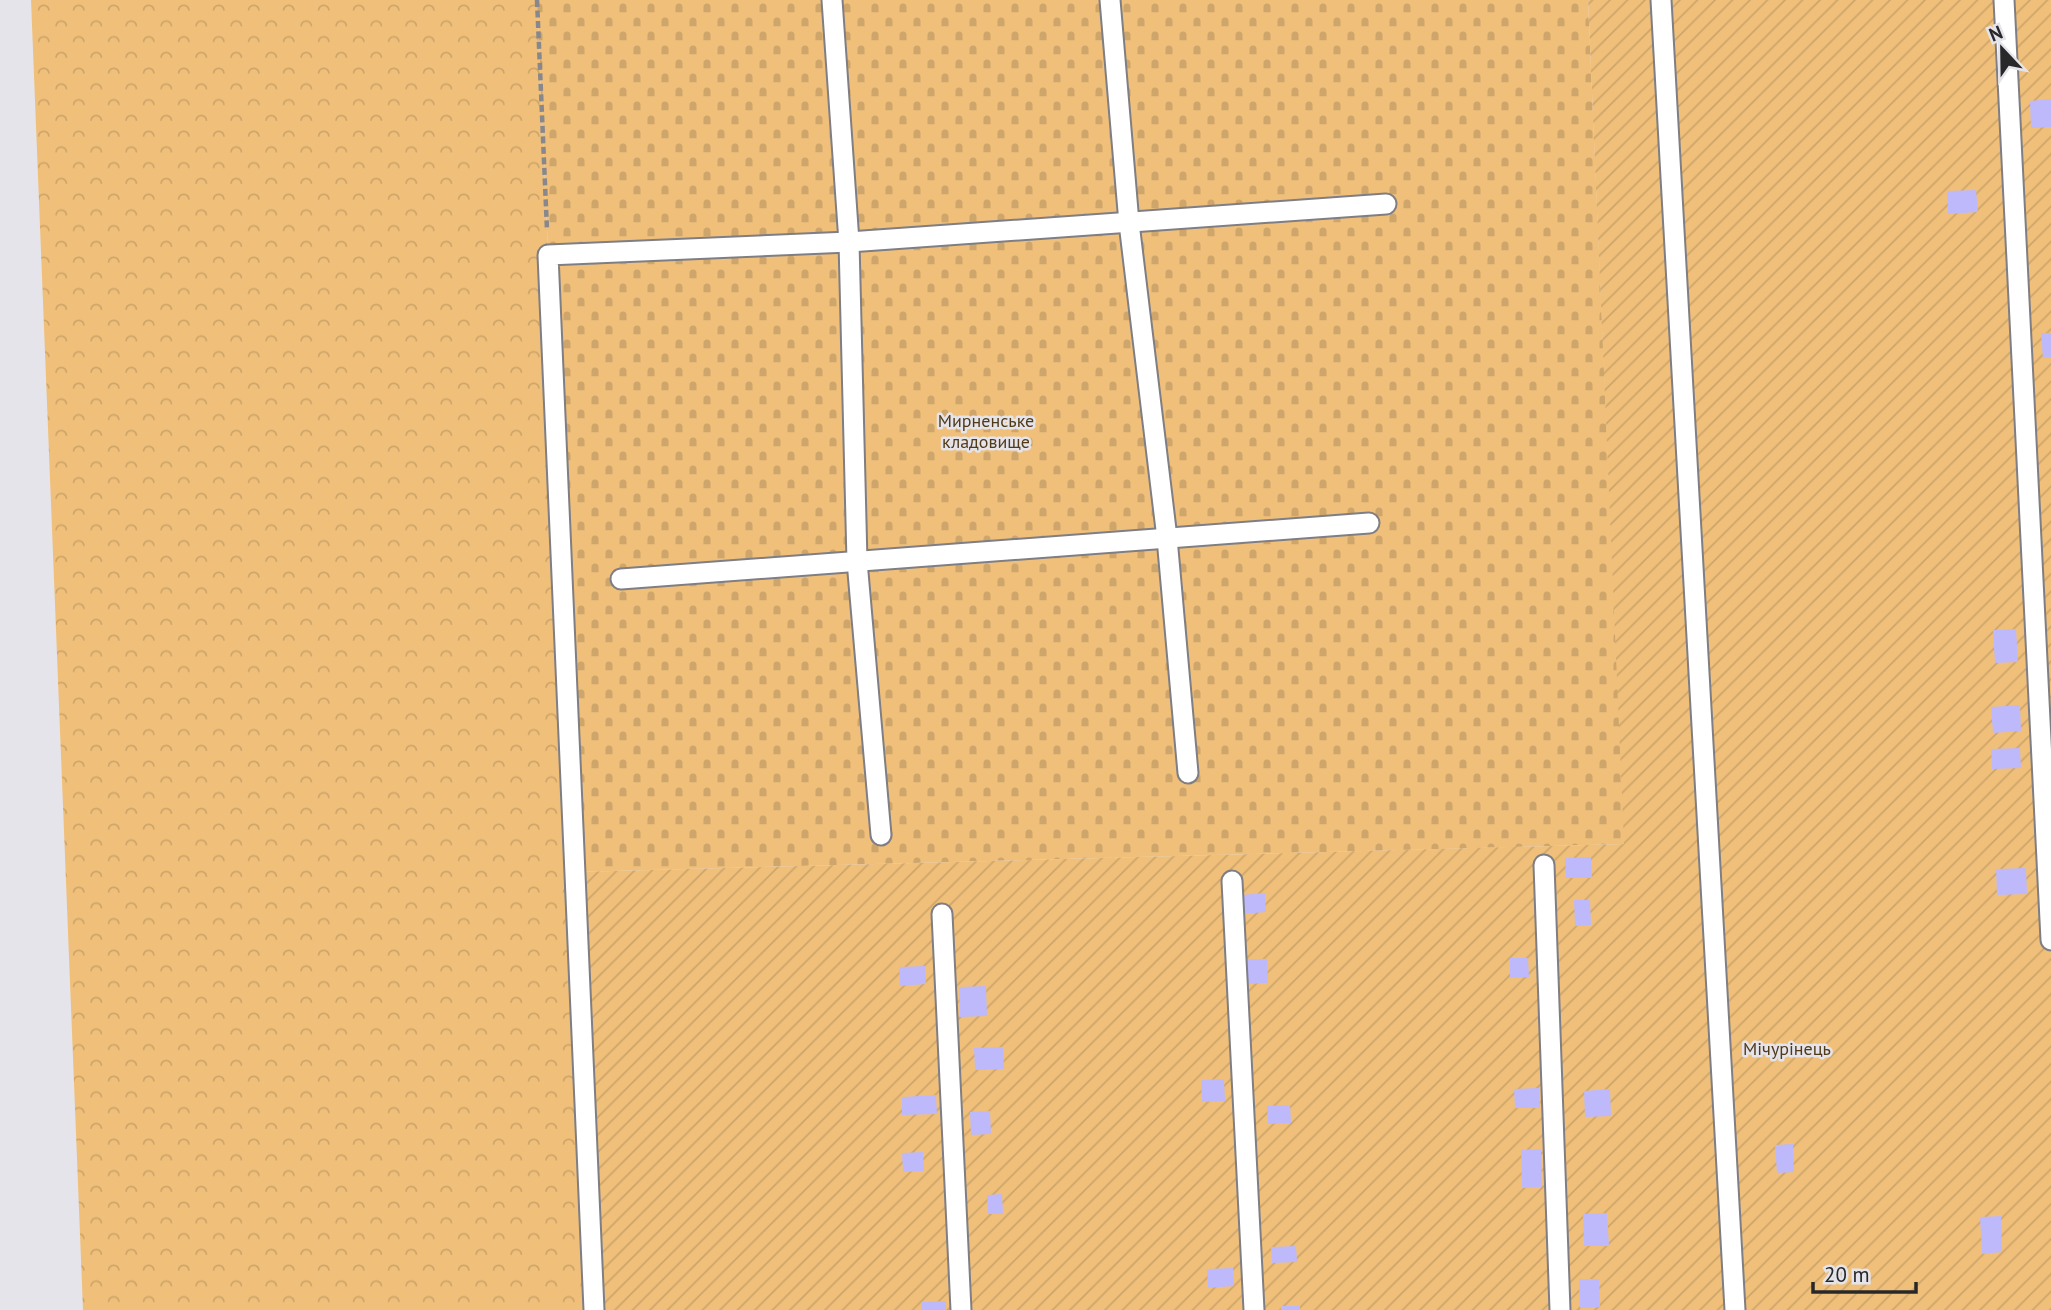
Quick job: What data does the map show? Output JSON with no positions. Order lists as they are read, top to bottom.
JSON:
{
  "parks": ["Мирненське кладовище", "Мічурінець"],
  "scale_bar": "20 m",
  "north": "top"
}
